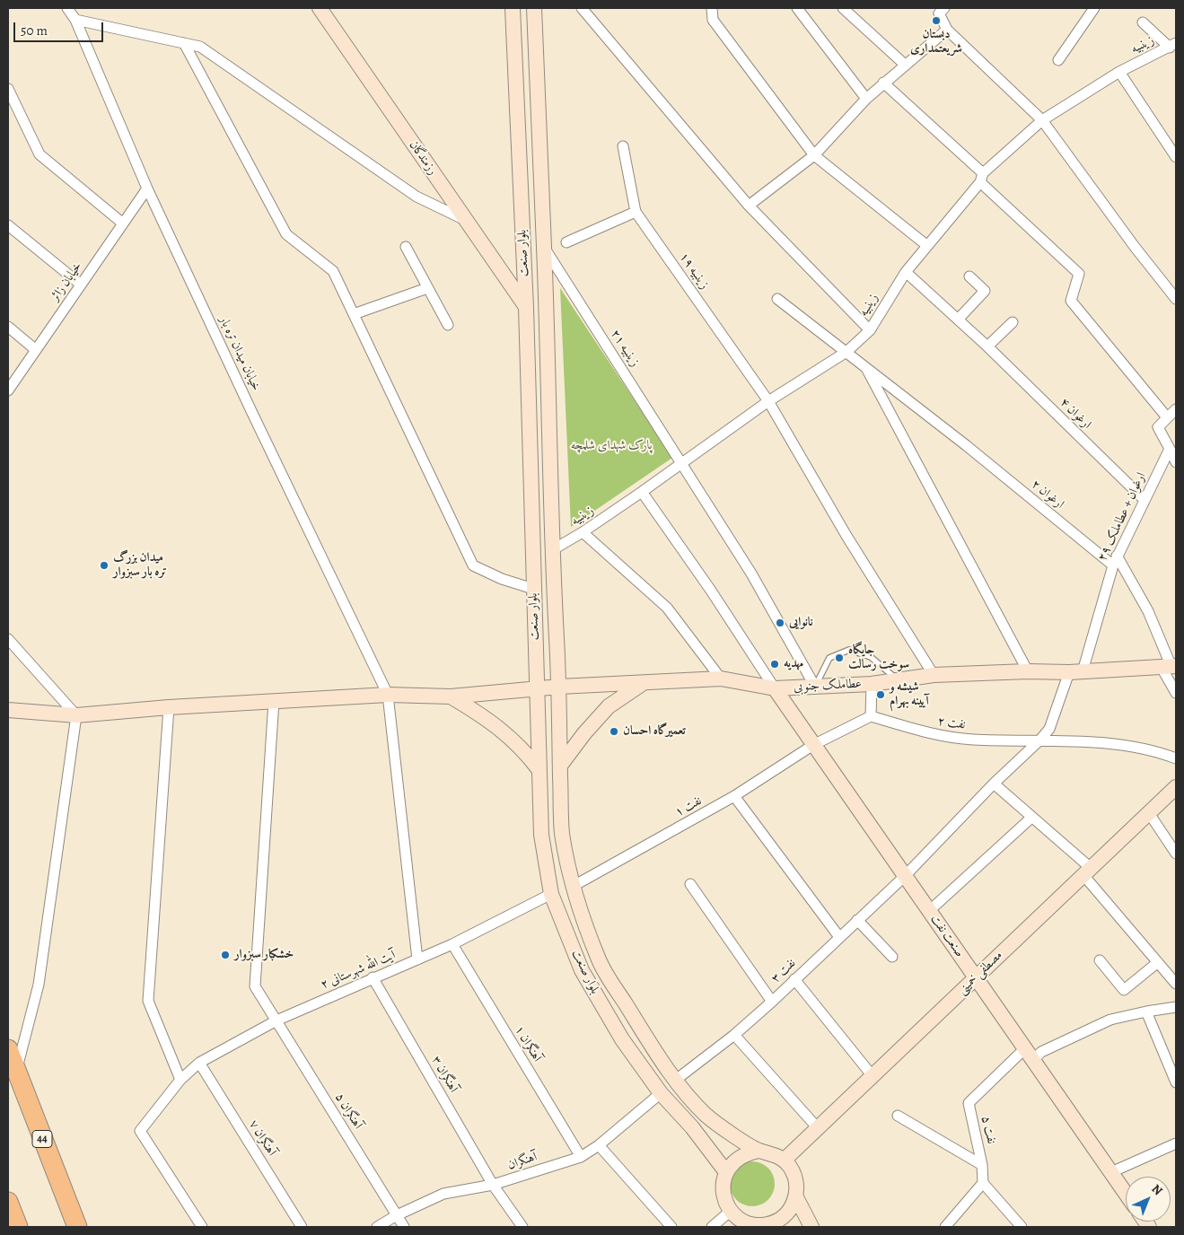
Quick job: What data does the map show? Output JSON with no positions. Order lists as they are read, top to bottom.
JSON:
{
  "streets": {
    "highway": ["44"],
    "main road": [
      "رزمندگان",
      "بلوار صنعت",
      "عطاملک جنوبی",
      "صنعت نفت",
      "مصطفی خمینی"
    ],
    "street": [
      "زینبیه",
      "زینبیه ۱۹",
      "خیابان زائر",
      "زینبیه ۲۱",
      "خیابان میدان تره بار",
      "ارغوان ۴",
      "ارغوان ۲",
      "ارغوان + عطاملک ۲۹",
      "نفت ۲",
      "نفت ۱",
      "آیت الله شهرستانی ۲",
      "نفت ۳",
      "آهنگران ۱",
      "آهنگران ۳",
      "آهنگران ۵",
      "نفت ۵",
      "آهنگران ۷",
      "آهنگران"
    ]
  },
  "crossings": [
    ["زینبیه", "بلوار صنعت"],
    ["زینبیه", "زینبیه ۱۹"],
    ["زینبیه", "زینبیه ۲۱"],
    ["زینبیه", "ارغوان ۴"],
    ["زینبیه", "ارغوان ۲"],
    ["رزمندگان", "بلوار صنعت"],
    ["بلوار صنعت", "زینبیه ۲۱"],
    ["بلوار صنعت", "عطاملک جنوبی"],
    ["بلوار صنعت", "نفت ۱"],
    ["بلوار صنعت", "آیت الله شهرستانی ۲"],
    ["بلوار صنعت", "نفت ۳"],
    ["بلوار صنعت", "مصطفی خمینی"],
    ["بلوار صنعت", "آهنگران"],
    ["زینبیه ۱۹", "عطاملک جنوبی"],
    ["خیابان زائر", "خیابان میدان تره بار"],
    ["زینبیه ۲۱", "عطاملک جنوبی"],
    ["خیابان میدان تره بار", "عطاملک جنوبی"],
    ["خیابان میدان تره بار", "آیت الله شهرستانی ۲"],
    ["ارغوان ۴", "ارغوان + عطاملک ۲۹"],
    ["ارغوان ۲", "ارغوان + عطاملک ۲۹"],
    ["ارغوان + عطاملک ۲۹", "عطاملک جنوبی"],
    ["ارغوان + عطاملک ۲۹", "نفت ۳"],
    ["عطاملک جنوبی", "صنعت نفت"],
    ["عطاملک جنوبی", "آهنگران ۵"],
    ["نفت ۲", "نفت ۳"],
    ["نفت ۱", "صنعت نفت"],
    ["صنعت نفت", "نفت ۳"],
    ["صنعت نفت", "مصطفی خمینی"],
    ["صنعت نفت", "نفت ۵"],
    ["آیت الله شهرستانی ۲", "آهنگران ۱"],
    ["آیت الله شهرستانی ۲", "آهنگران ۳"],
    ["آیت الله شهرستانی ۲", "آهنگران ۵"],
    ["آیت الله شهرستانی ۲", "آهنگران ۷"],
    ["آهنگران ۱", "آهنگران"],
    ["آهنگران ۳", "آهنگران"],
    ["آهنگران ۵", "آهنگران"]
  ],
  "parks": ["پارک شهدای شلمچه"],
  "places": [
    "دبستان شریعتمداری",
    "میدان بزرگ تره بار سبزوار",
    "نانوایی",
    "جایگاه سوخت رسالت",
    "مهدیه",
    "شیشه و آیینه بهرام",
    "تعمیرگاه احسان",
    "خشکبار سبزوار"
  ],
  "scale_bar": "50 m",
  "north": "top right"
}
